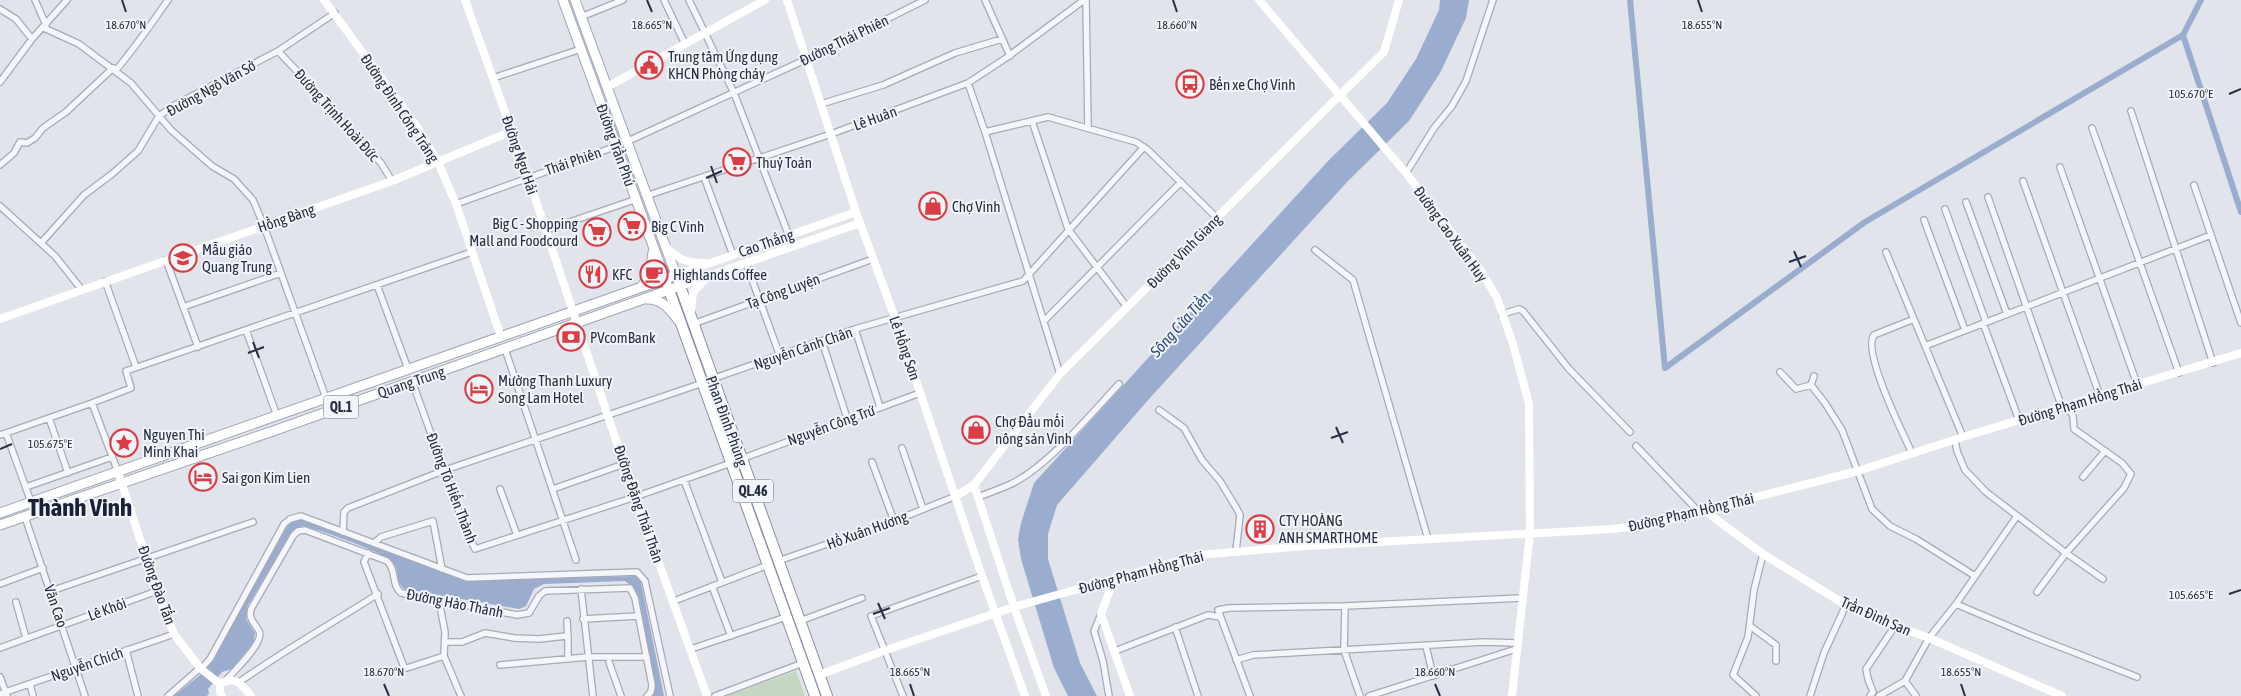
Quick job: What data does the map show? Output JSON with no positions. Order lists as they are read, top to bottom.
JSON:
{
  "streets": {
    "highway": ["Phan Đình Phùng", "QL.46"],
    "main road": ["Đường Trần Phú", "Quang Trung", "QL.1"],
    "street": [
      "Đường Thái Phiên",
      "Đường Ngô Văn Sở",
      "Đường Đinh Công Tráng",
      "Đường Trịnh Hoài Đức",
      "Lê Huân",
      "Đường Ngư Hải",
      "Thái Phiên",
      "Hồng Bàng",
      "Đường Cao Xuân Huy",
      "Cao Thắng",
      "Đường Vĩnh Giang",
      "Tạ Công Luyện",
      "Nguyễn Cảnh Chân",
      "Lê Hồng Sơn",
      "Đường Phạm Hồng Thái",
      "Nguyễn Công Trứ",
      "Đường Tô Hiến Thành",
      "Đường Đặng Thái Thân",
      "Hồ Xuân Hương",
      "Đường Đào Tấn",
      "Đường Hào Thành",
      "Văn Cao",
      "Lê Khôi",
      "Trần Đình San",
      "Nguyễn Chích"
    ]
  },
  "crossings": [
    ["Đường Thái Phiên", "Đường Trần Phú"],
    ["Đường Thái Phiên", "Thái Phiên"],
    ["Đường Thái Phiên", "Lê Hồng Sơn"],
    ["Đường Ngô Văn Sở", "Đường Đinh Công Tráng"],
    ["Đường Ngô Văn Sở", "Đường Trịnh Hoài Đức"],
    ["Đường Đinh Công Tráng", "Thái Phiên"],
    ["Đường Đinh Công Tráng", "Hồng Bàng"],
    ["Đường Đinh Công Tráng", "Quang Trung"],
    ["Đường Trịnh Hoài Đức", "Hồng Bàng"],
    ["Lê Huân", "Đường Trần Phú"],
    ["Lê Huân", "Lê Hồng Sơn"],
    ["Đường Trần Phú", "Thái Phiên"],
    ["Đường Trần Phú", "Cao Thắng"],
    ["Đường Trần Phú", "Quang Trung"],
    ["Đường Trần Phú", "Phan Đình Phùng"],
    ["Đường Ngư Hải", "Thái Phiên"],
    ["Đường Ngư Hải", "Hồng Bàng"],
    ["Đường Ngư Hải", "Quang Trung"],
    ["Đường Ngư Hải", "Đường Đặng Thái Thân"],
    ["Đường Cao Xuân Huy", "Đường Vĩnh Giang"],
    ["Đường Cao Xuân Huy", "Đường Phạm Hồng Thái"],
    ["Cao Thắng", "Lê Hồng Sơn"],
    ["Cao Thắng", "Quang Trung"],
    ["Đường Vĩnh Giang", "Lê Hồng Sơn"],
    ["Đường Vĩnh Giang", "Hồ Xuân Hương"],
    ["Tạ Công Luyện", "Lê Hồng Sơn"],
    ["Tạ Công Luyện", "Phan Đình Phùng"],
    ["Nguyễn Cảnh Chân", "Lê Hồng Sơn"],
    ["Nguyễn Cảnh Chân", "Phan Đình Phùng"],
    ["Nguyễn Cảnh Chân", "Đường Tô Hiến Thành"],
    ["Nguyễn Cảnh Chân", "Đường Đặng Thái Thân"],
    ["Lê Hồng Sơn", "Nguyễn Công Trứ"],
    ["Lê Hồng Sơn", "Hồ Xuân Hương"],
    ["Quang Trung", "Phan Đình Phùng"],
    ["Quang Trung", "Đường Tô Hiến Thành"],
    ["Quang Trung", "Đường Đặng Thái Thân"],
    ["Quang Trung", "Đường Đào Tấn"],
    ["Quang Trung", "Văn Cao"],
    ["Đường Phạm Hồng Thái", "Trần Đình San"],
    ["Phan Đình Phùng", "Nguyễn Công Trứ"],
    ["Phan Đình Phùng", "Hồ Xuân Hương"],
    ["Nguyễn Công Trứ", "Đường Tô Hiến Thành"],
    ["Nguyễn Công Trứ", "Đường Đặng Thái Thân"],
    ["Đường Tô Hiến Thành", "Đường Đặng Thái Thân"],
    ["Đường Đặng Thái Thân", "Hồ Xuân Hương"],
    ["Đường Đào Tấn", "Đường Hào Thành"],
    ["Đường Đào Tấn", "Lê Khôi"],
    ["Đường Đào Tấn", "Nguyễn Chích"],
    ["Văn Cao", "Lê Khôi"],
    ["Văn Cao", "Nguyễn Chích"]
  ],
  "districts": ["Thành Vinh"],
  "water": ["Sông Cửa Tiền"],
  "places": {
    "public building": ["Trung tâm Ứng dụng KHCN Phòng cháy"],
    "bus stop": ["Bến xe Chợ Vinh"],
    "supermarket": ["Thuý Toản", "Big C Vinh", "Big C - Shopping Mall and Foodcourd"],
    "shop": ["Chợ Vinh", "Chợ Đầu mối nông sản Vinh"],
    "school or university": ["Mẫu giáo Quang Trung"],
    "restaurant": ["KFC"],
    "cafe": ["Highlands Coffee"],
    "bank": ["PVcomBank"],
    "hotel": ["Mường Thanh Luxury Song Lam Hotel", "Sai gon Kim Lien"],
    "place": ["Nguyen Thi Minh Khai"],
    "building": ["CTY HOÀNG ANH SMARTHOME"]
  },
  "coordinates": [
    "18.670°N",
    "18.665°N",
    "18.660°N",
    "18.655°N",
    "105.670°E",
    "105.675°E",
    "105.665°E"
  ]
}
